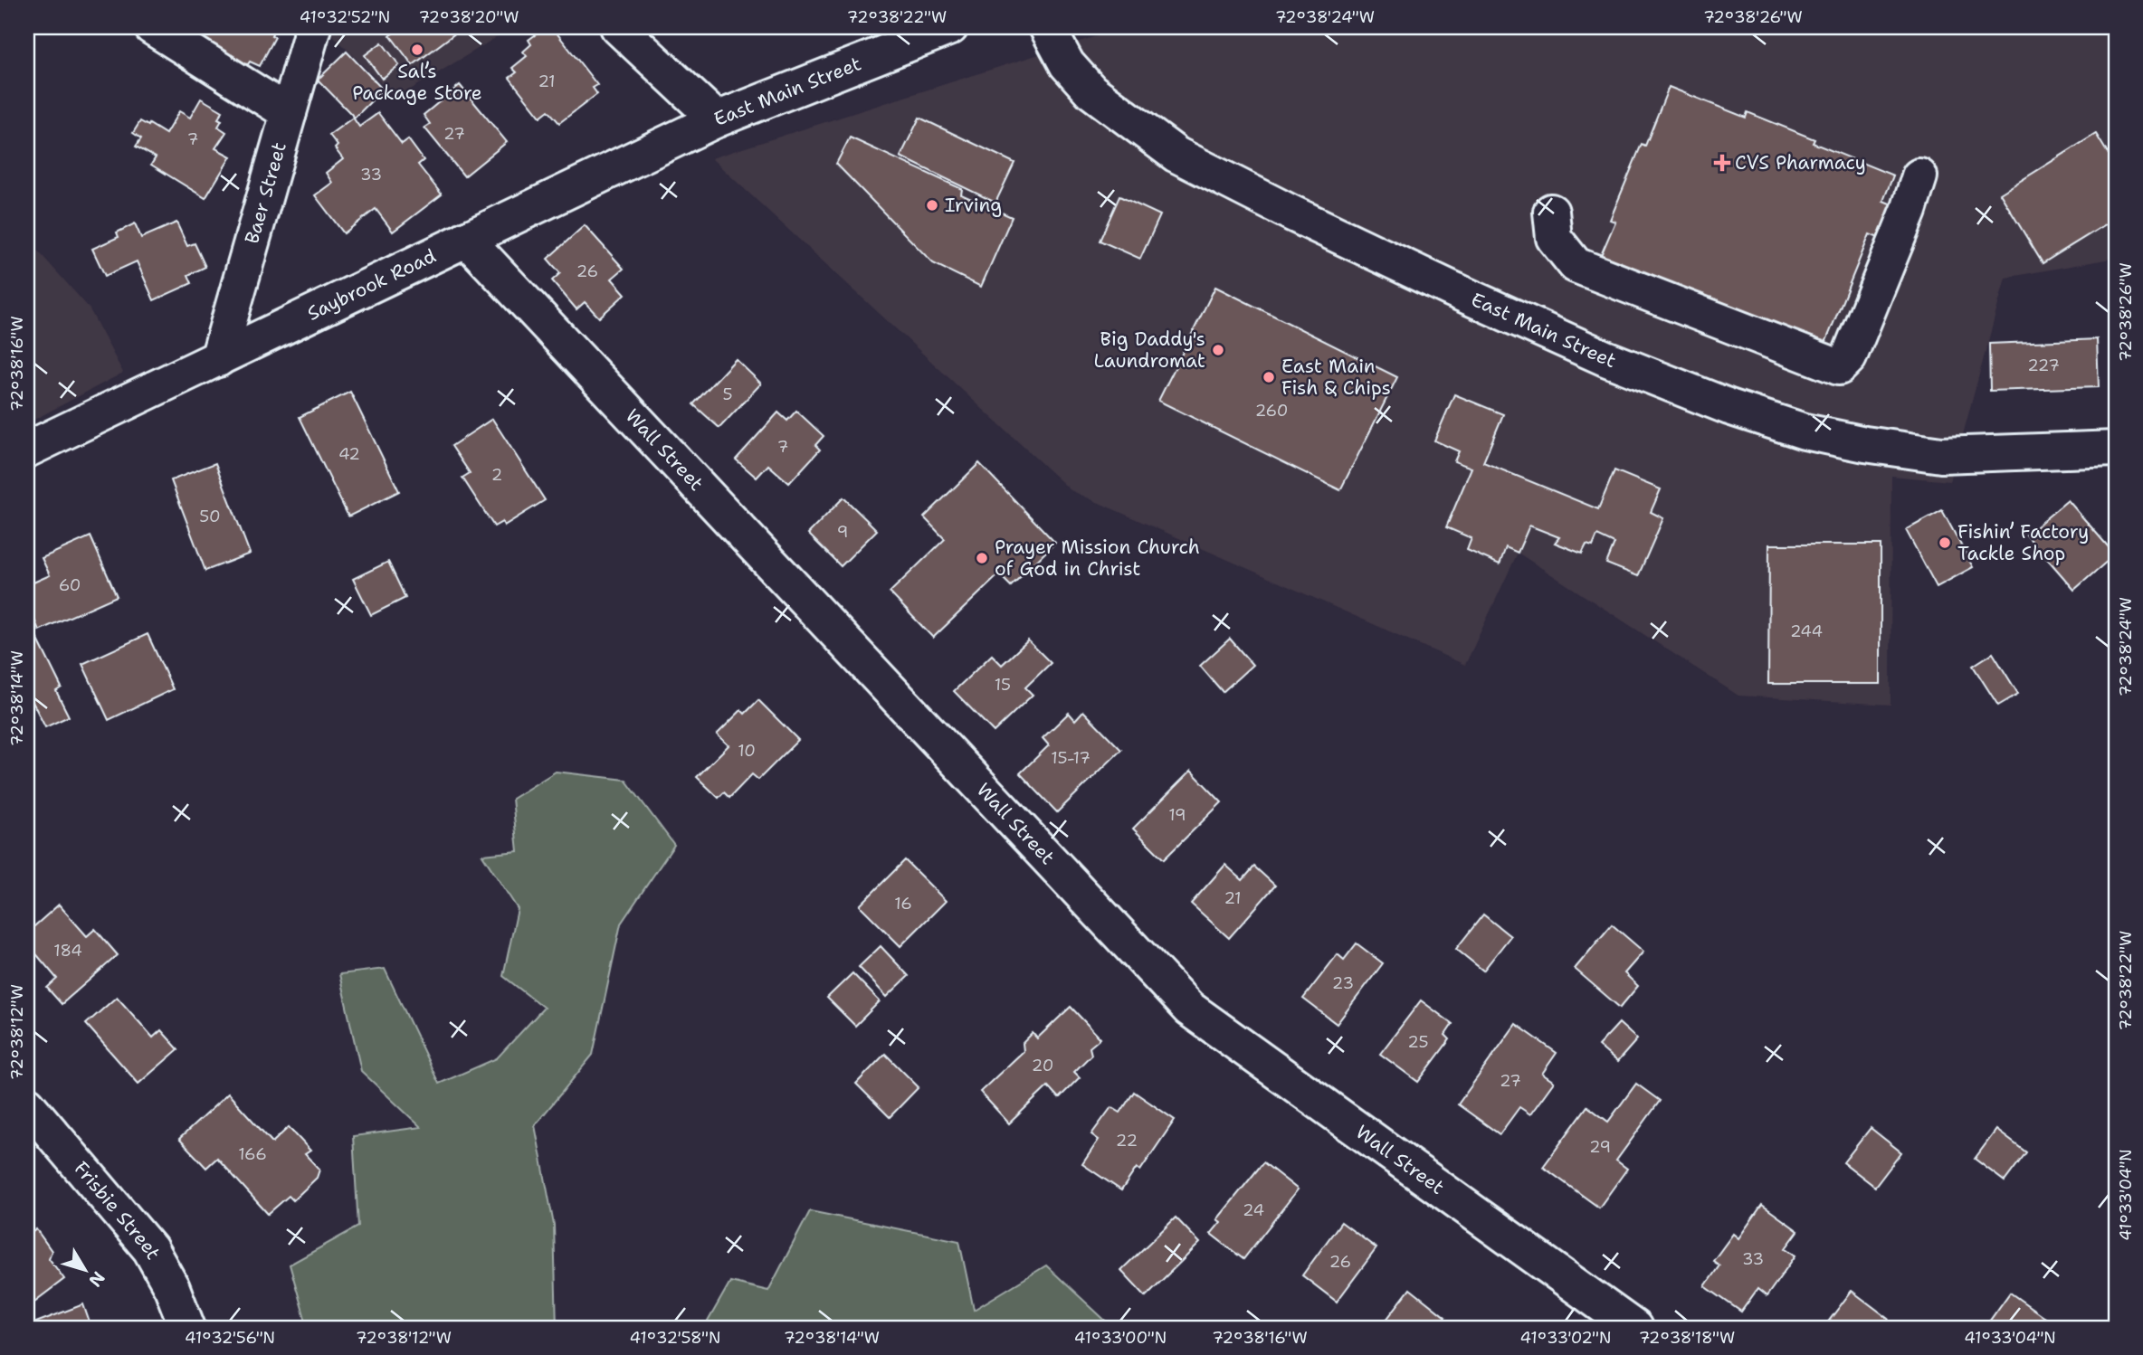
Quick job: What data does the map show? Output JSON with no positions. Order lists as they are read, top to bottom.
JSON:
{
  "streets": {
    "street": [
      "East Main Street",
      "Baer Street",
      "Saybrook Road",
      "Wall Street",
      "Frisbie Street"
    ]
  },
  "crossings": [
    ["East Main Street", "Saybrook Road"],
    ["Baer Street", "Saybrook Road"],
    ["Saybrook Road", "Wall Street"]
  ],
  "places": {
    "other": [
      "Sal’s Package Store",
      "Irving",
      "Big Daddy's Laundromat",
      "East Main Fish & Chips",
      "Fishin’ Factory Tackle Shop",
      "Prayer Mission Church of God in Christ"
    ],
    "health": ["CVS Pharmacy"]
  },
  "house_numbers": [
    "21",
    "27",
    "7",
    "33",
    "26",
    "227",
    "5",
    "260",
    "7",
    "42",
    "2",
    "50",
    "9",
    "60",
    "244",
    "15",
    "10",
    "15-17",
    "19",
    "21",
    "16",
    "184",
    "23",
    "25",
    "20",
    "27",
    "22",
    "29",
    "166",
    "24",
    "33",
    "26"
  ],
  "north": "bottom right",
  "coordinates": [
    "41°32'52\"N",
    "72°38'20\"W",
    "72°38'22\"W",
    "72°38'24\"W",
    "72°38'26\"W",
    "72°38'16\"W",
    "72°38'14\"W",
    "72°38'12\"W",
    "41°33'04\"N",
    "41°32'56\"N",
    "41°32'58\"N",
    "41°33'00\"N",
    "41°33'02\"N",
    "72°38'18\"W"
  ]
}
